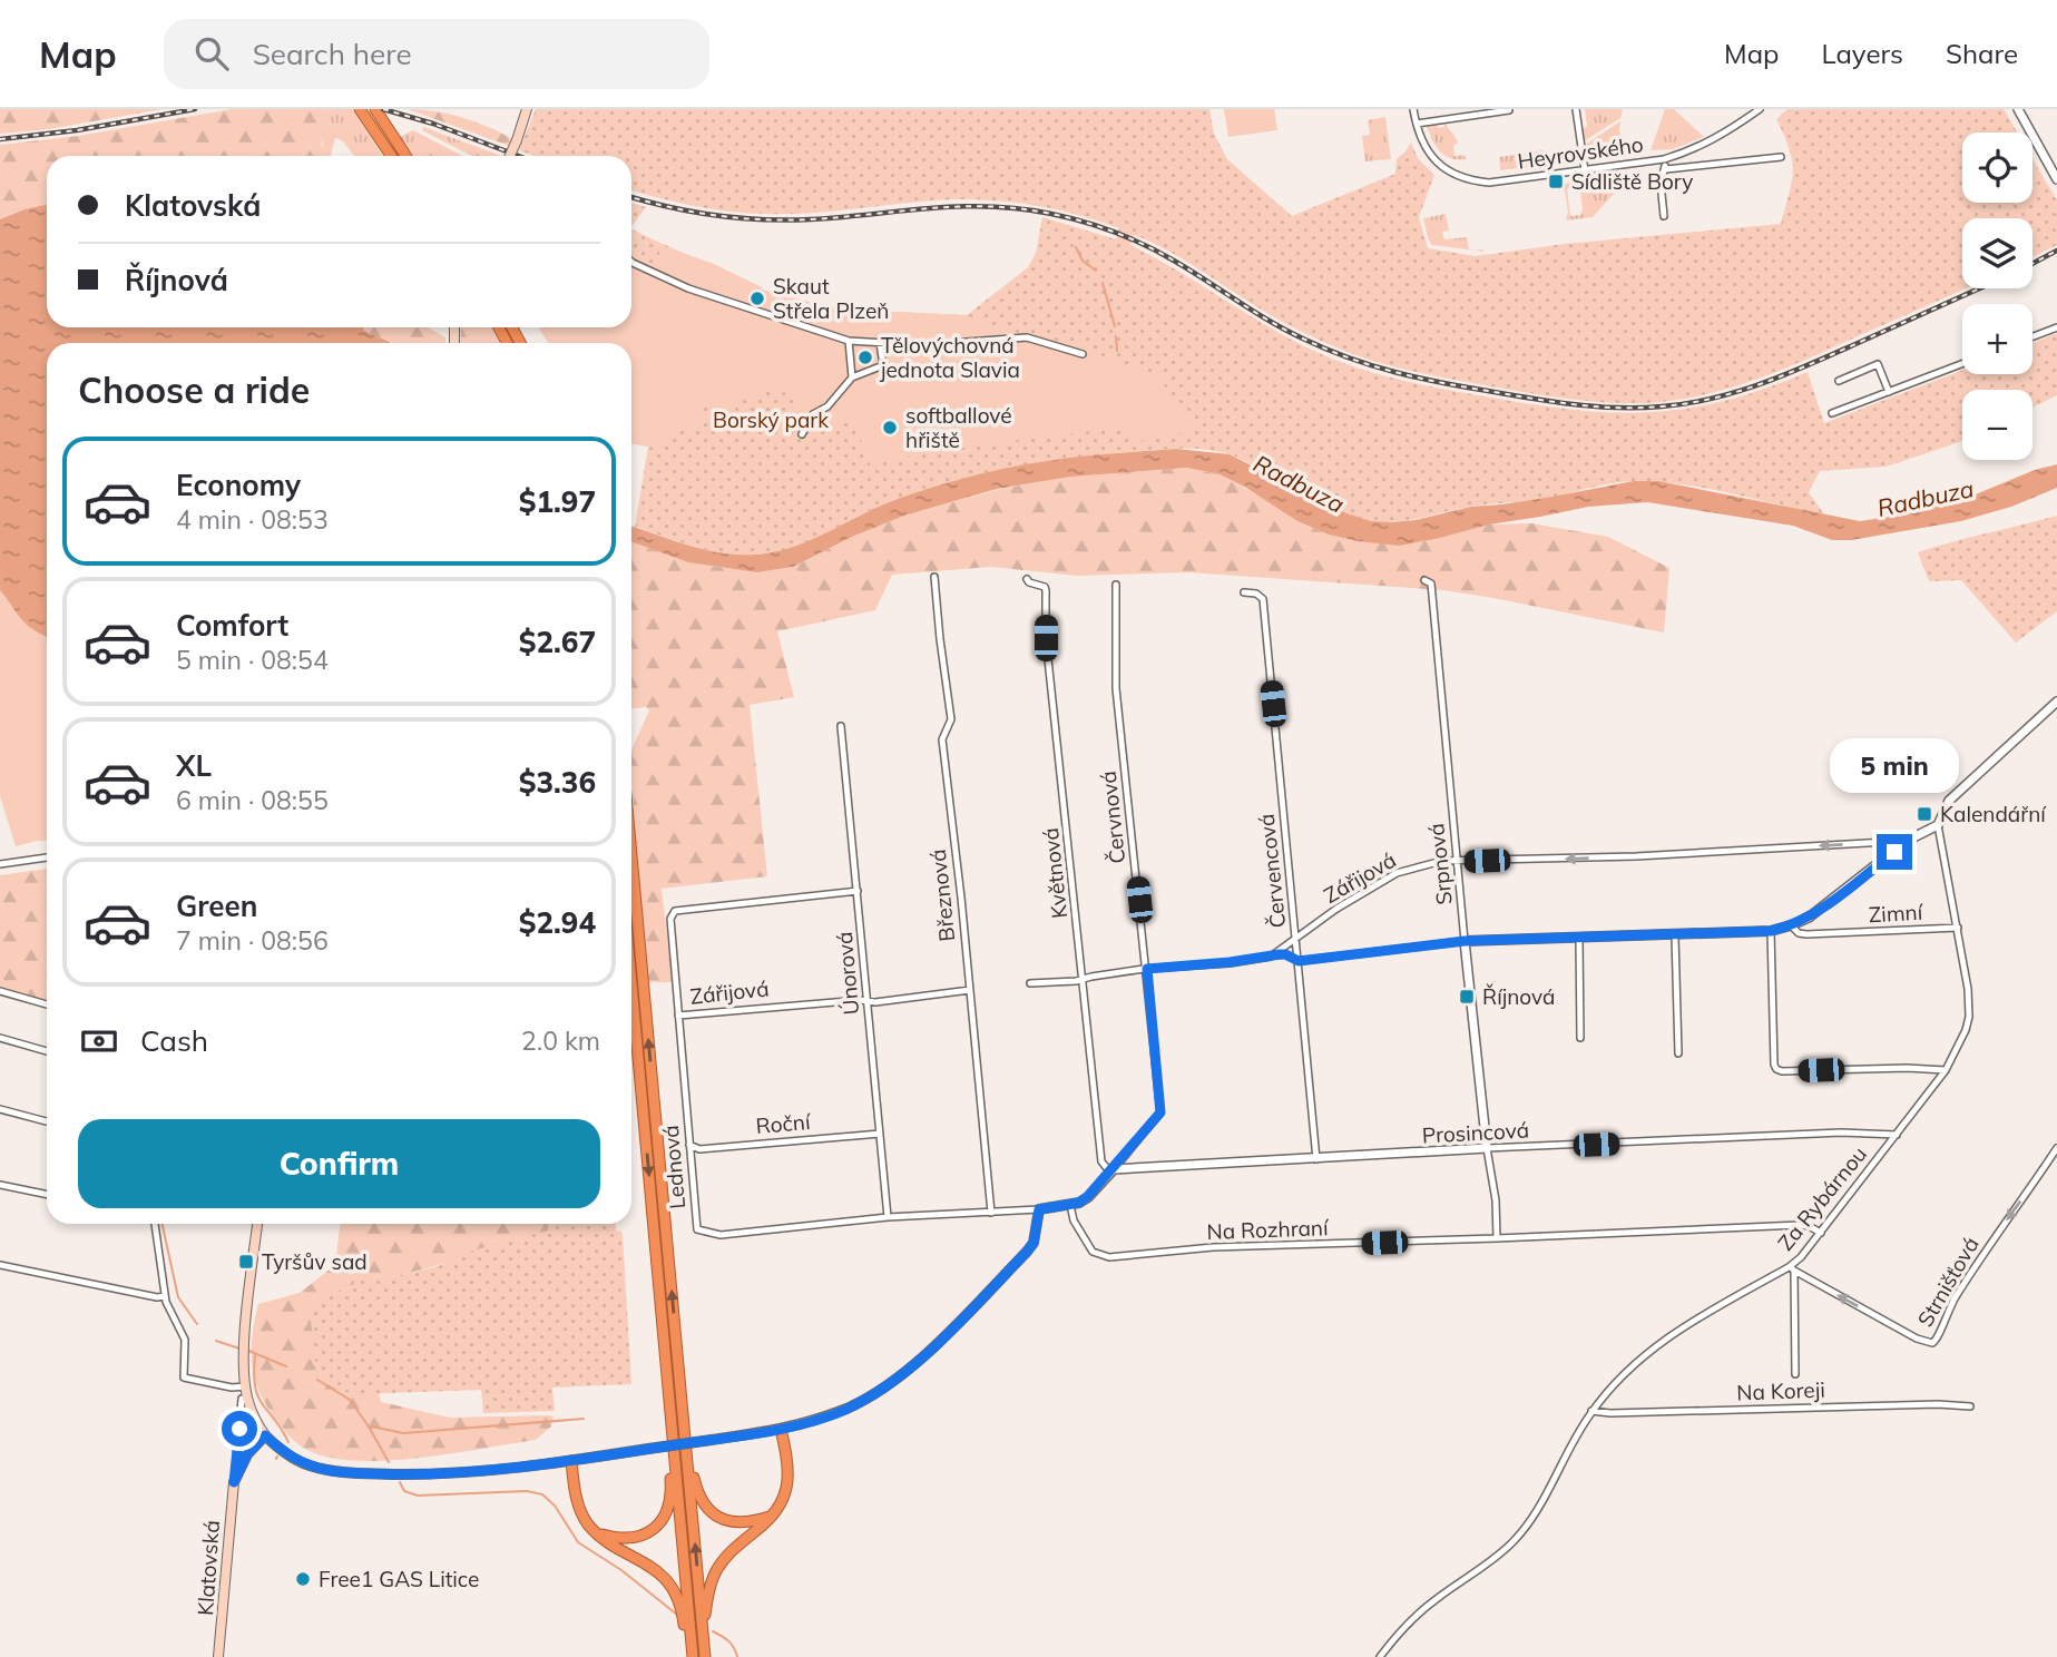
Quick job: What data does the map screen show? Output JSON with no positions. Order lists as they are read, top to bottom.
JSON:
{
  "streets": {
    "main road": ["Klatovská"],
    "street": [
      "Heyrovského",
      "Červnová",
      "Srpnová",
      "Červencová",
      "Květnová",
      "Zářijová",
      "Březnová",
      "Zimní",
      "Únorová",
      "Roční",
      "Prosincová",
      "Lednová",
      "Za Rybárnou",
      "Na Rozhraní",
      "Strnišťová",
      "Na Koreji"
    ]
  },
  "crossings": [
    ["Červnová", "Květnová"],
    ["Červnová", "Zářijová"],
    ["Červnová", "Prosincová"],
    ["Srpnová", "Zářijová"],
    ["Srpnová", "Prosincová"],
    ["Červencová", "Zářijová"],
    ["Červencová", "Prosincová"],
    ["Květnová", "Zářijová"],
    ["Květnová", "Prosincová"],
    ["Zářijová", "Březnová"],
    ["Zářijová", "Únorová"],
    ["Zářijová", "Lednová"],
    ["Březnová", "Lednová"],
    ["Zimní", "Za Rybárnou"],
    ["Únorová", "Roční"],
    ["Únorová", "Lednová"],
    ["Roční", "Lednová"],
    ["Prosincová", "Za Rybárnou"],
    ["Lednová", "Na Rozhraní"],
    ["Za Rybárnou", "Na Rozhraní"],
    ["Za Rybárnou", "Strnišťová"],
    ["Za Rybárnou", "Na Koreji"]
  ],
  "one_way": ["Zářijová"],
  "water": ["Radbuza"],
  "parks": ["Borský park"],
  "places": {
    "transit": [
      "Sídliště Bory",
      "Kalendářní",
      "Říjnová",
      "Tyršův sad"
    ],
    "other": [
      "Skaut Střela Plzeň",
      "Tělovýchovná jednota Slavia",
      "softballové hřiště",
      "Free1 GAS Litice"
    ]
  },
  "page": {
    "header": "Map",
    "search": "Search here",
    "nav": ["Map", "Layers", "Share"],
    "map_buttons": ["+", "−"],
    "banner": ["Klatovská", "Říjnová"],
    "heading": "Choose a ride",
    "list": [
      {
        "name": "Economy",
        "note": "4 min · 08:53",
        "value": "$1.97"
      },
      {
        "name": "Comfort",
        "note": "5 min · 08:54",
        "value": "$2.67"
      },
      {
        "name": "XL",
        "note": "6 min · 08:55",
        "value": "$3.36"
      },
      {
        "name": "Green",
        "note": "7 min · 08:56",
        "value": "$2.94"
      }
    ],
    "bubble": "5 min",
    "pay": ["Cash", "2.0 km"],
    "buttons": "Confirm"
  }
}
